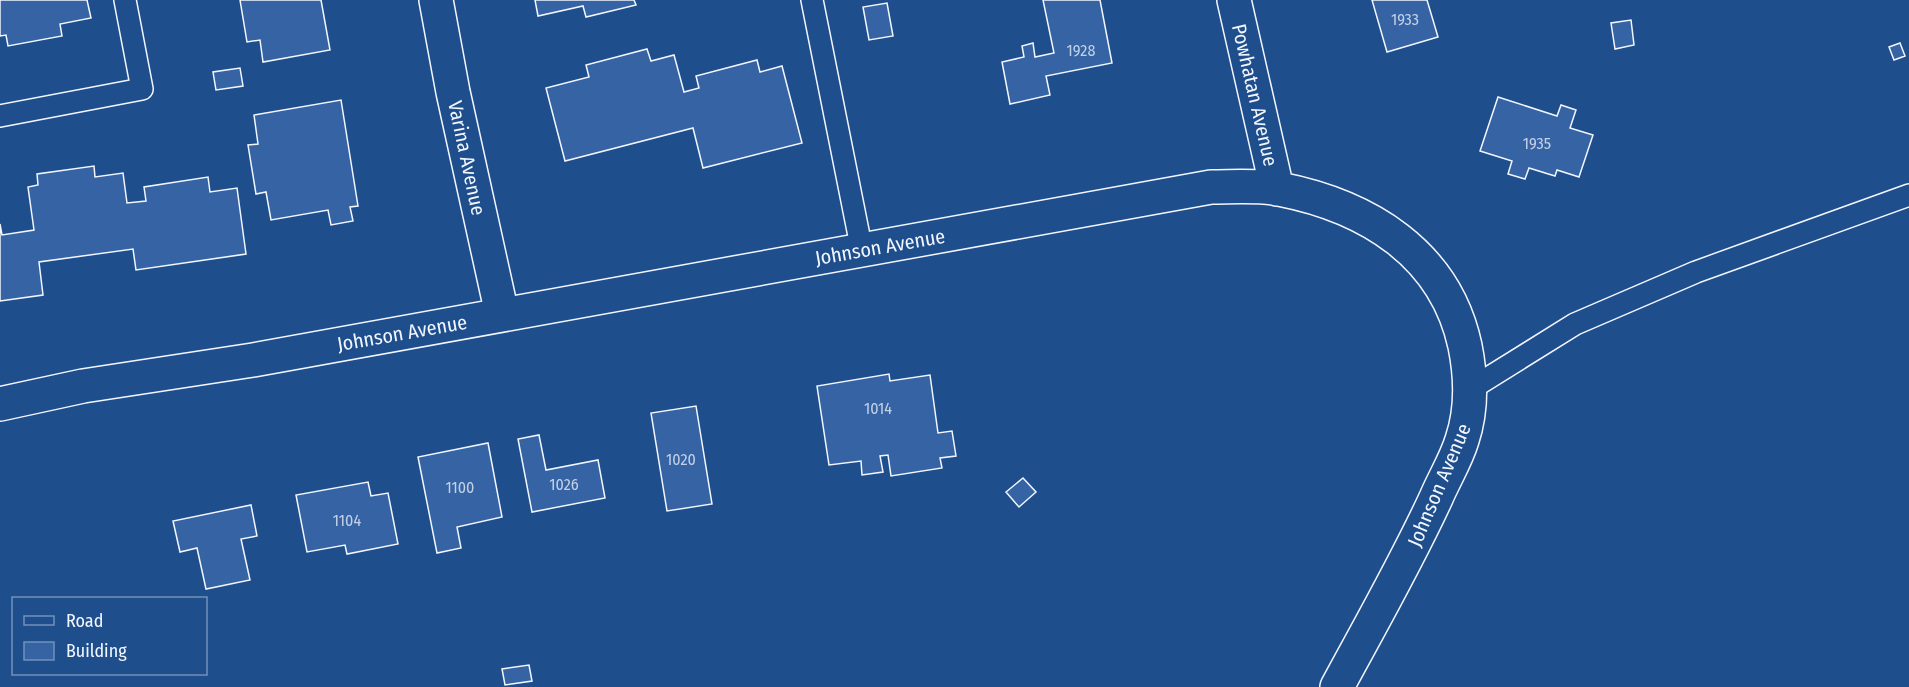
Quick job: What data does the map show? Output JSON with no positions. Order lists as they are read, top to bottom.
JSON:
{
  "streets": {
    "street": ["Powhatan Avenue", "Varina Avenue", "Johnson Avenue"]
  },
  "crossings": [
    ["Powhatan Avenue", "Johnson Avenue"],
    ["Varina Avenue", "Johnson Avenue"]
  ],
  "house_numbers": [
    "1933",
    "1928",
    "1935",
    "1014",
    "1020",
    "1026",
    "1100",
    "1104"
  ],
  "legend": ["Road", "Building"]
}
